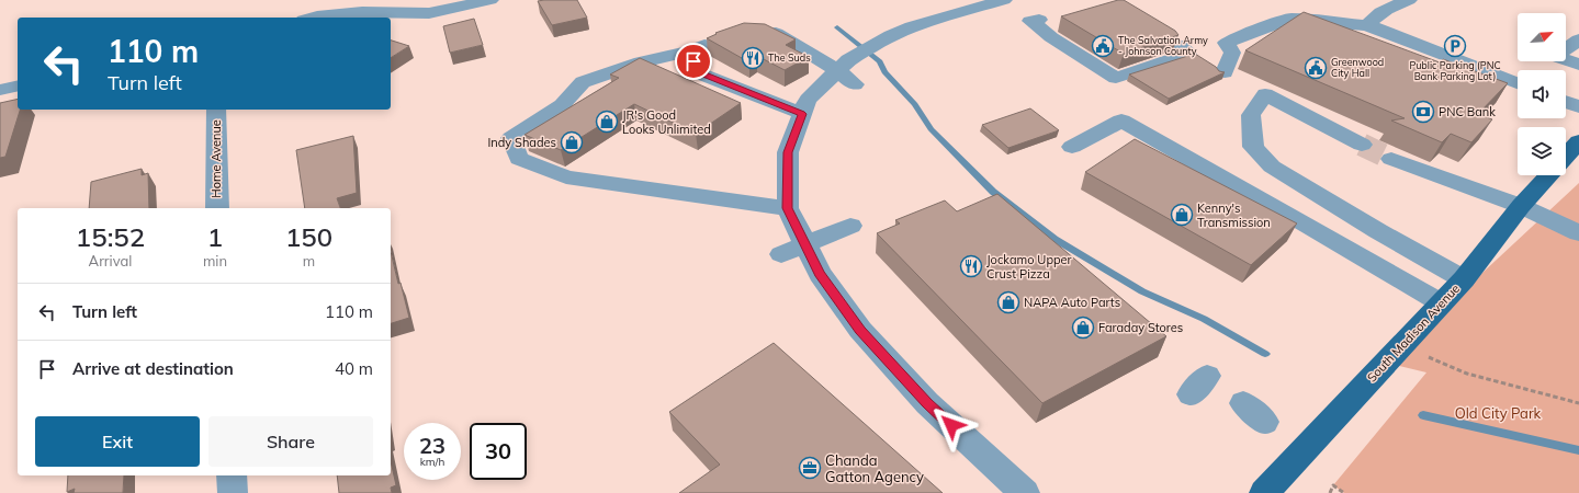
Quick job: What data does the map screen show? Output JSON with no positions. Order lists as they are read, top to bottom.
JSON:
{
  "streets": {
    "main road": ["South Madison Avenue"],
    "street": ["Home Avenue"]
  },
  "parks": ["Old City Park"],
  "places": {
    "public building": ["The Salvation Army - Johnson County", "Greenwood City Hall"],
    "parking": ["Public Parking (PNC Bank Parking Lot)"],
    "restaurant": ["The Suds", "Jockamo Upper Crust Pizza"],
    "bank": ["PNC Bank"],
    "shop": [
      "JR's Good Looks Unlimited",
      "Indy Shades",
      "Kenny's Transmission",
      "NAPA Auto Parts",
      "Faraday Stores"
    ],
    "office": ["Chanda Gatton Agency"]
  },
  "north": "top right",
  "page": {
    "turn": ["110 m", "Turn left"],
    "eta": [
      "15:52",
      "Arrival",
      "1",
      "min",
      "150",
      "m"
    ],
    "list": [
      {
        "name": "Turn left",
        "value": "110 m"
      },
      {
        "name": "Arrive at destination",
        "value": "40 m"
      }
    ],
    "buttons": ["Exit", "Share"],
    "speed": "23 km/h",
    "limit": "30"
  }
}
